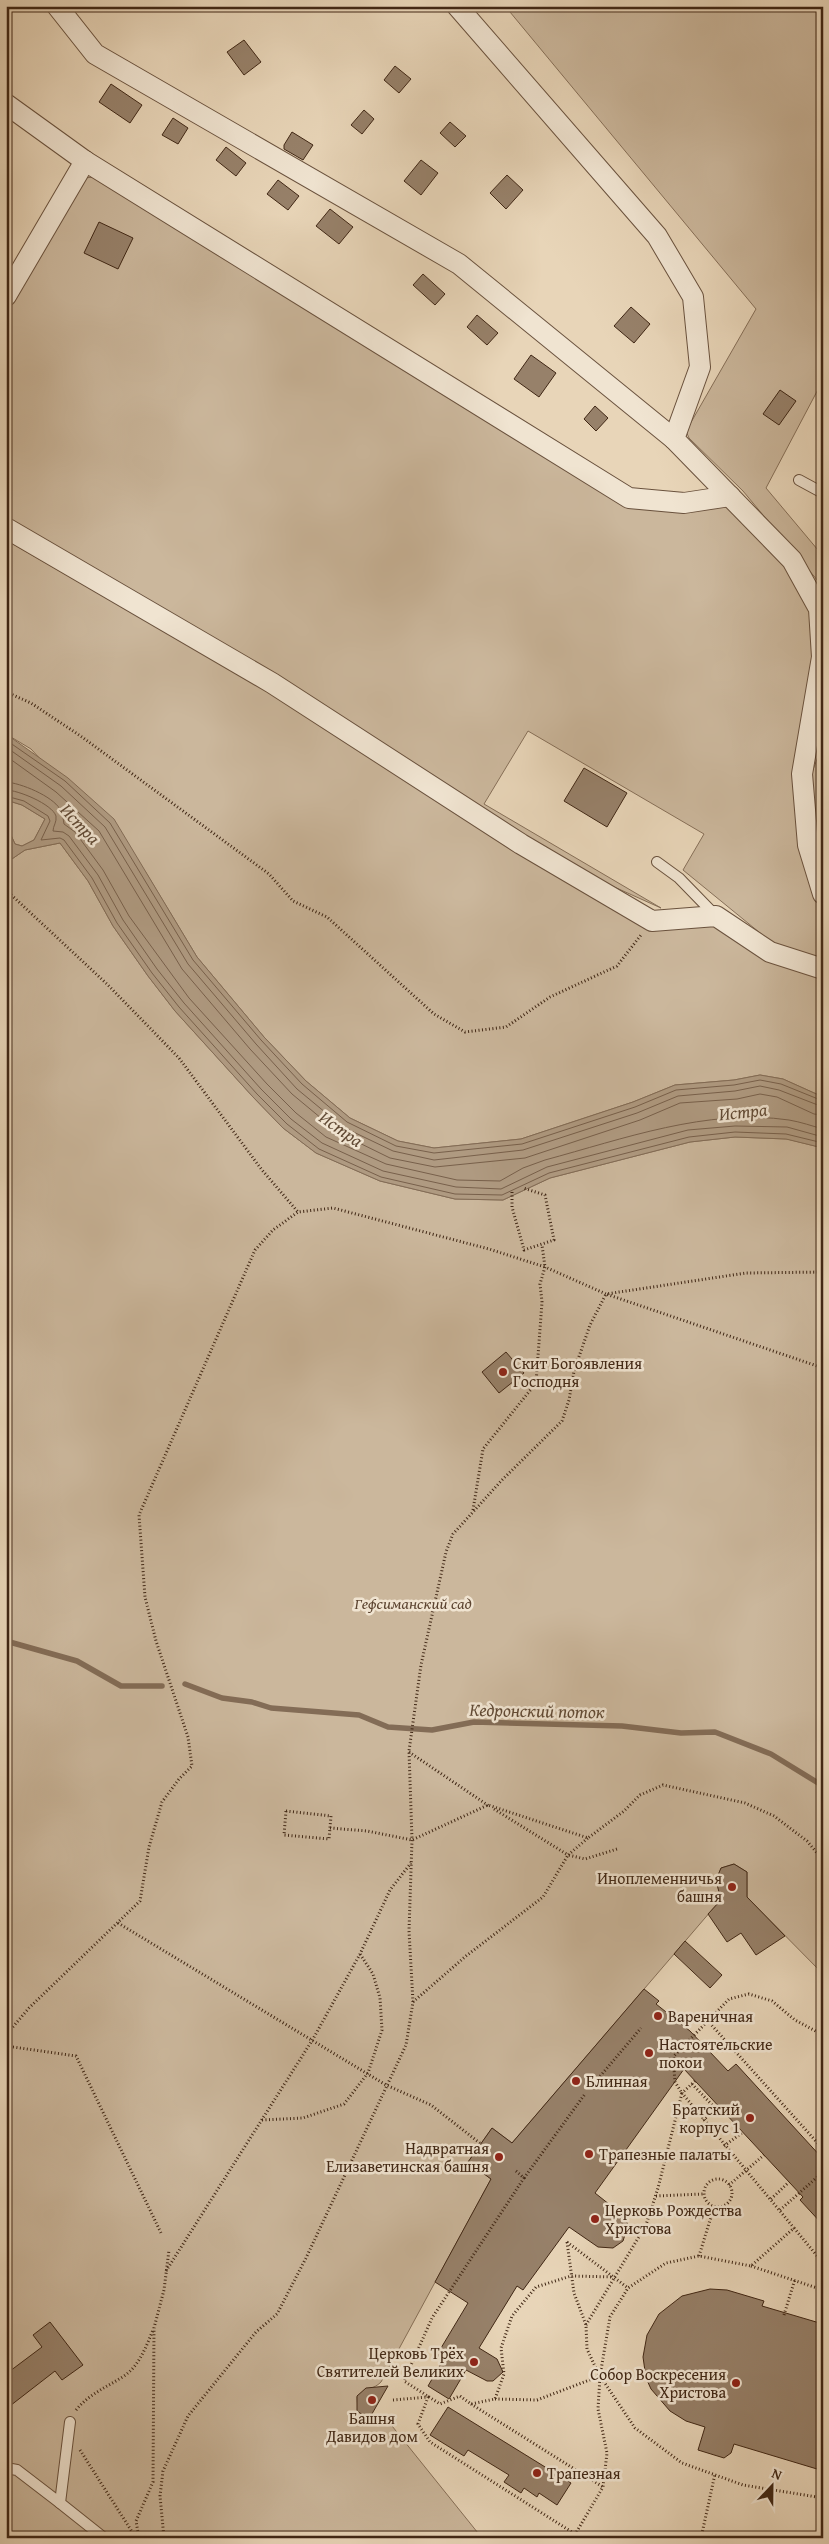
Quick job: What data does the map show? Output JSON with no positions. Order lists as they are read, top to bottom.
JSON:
{
  "water": ["Истра", "Кедронский поток"],
  "parks": ["Гефсиманский сад"],
  "places": [
    "Скит Богоявления Господня",
    "Иноплеменничья башня",
    "Вареничная",
    "Настоятельские покои",
    "Блинная",
    "Братский корпус 1",
    "Трапезные палаты",
    "Надвратная Елизаветинская башня",
    "Церковь Рождества Христова",
    "Церковь Трёх Святителей Великих",
    "Собор Воскресения Христова",
    "Башня Давидов дом",
    "Трапезная"
  ],
  "north": "top"
}
